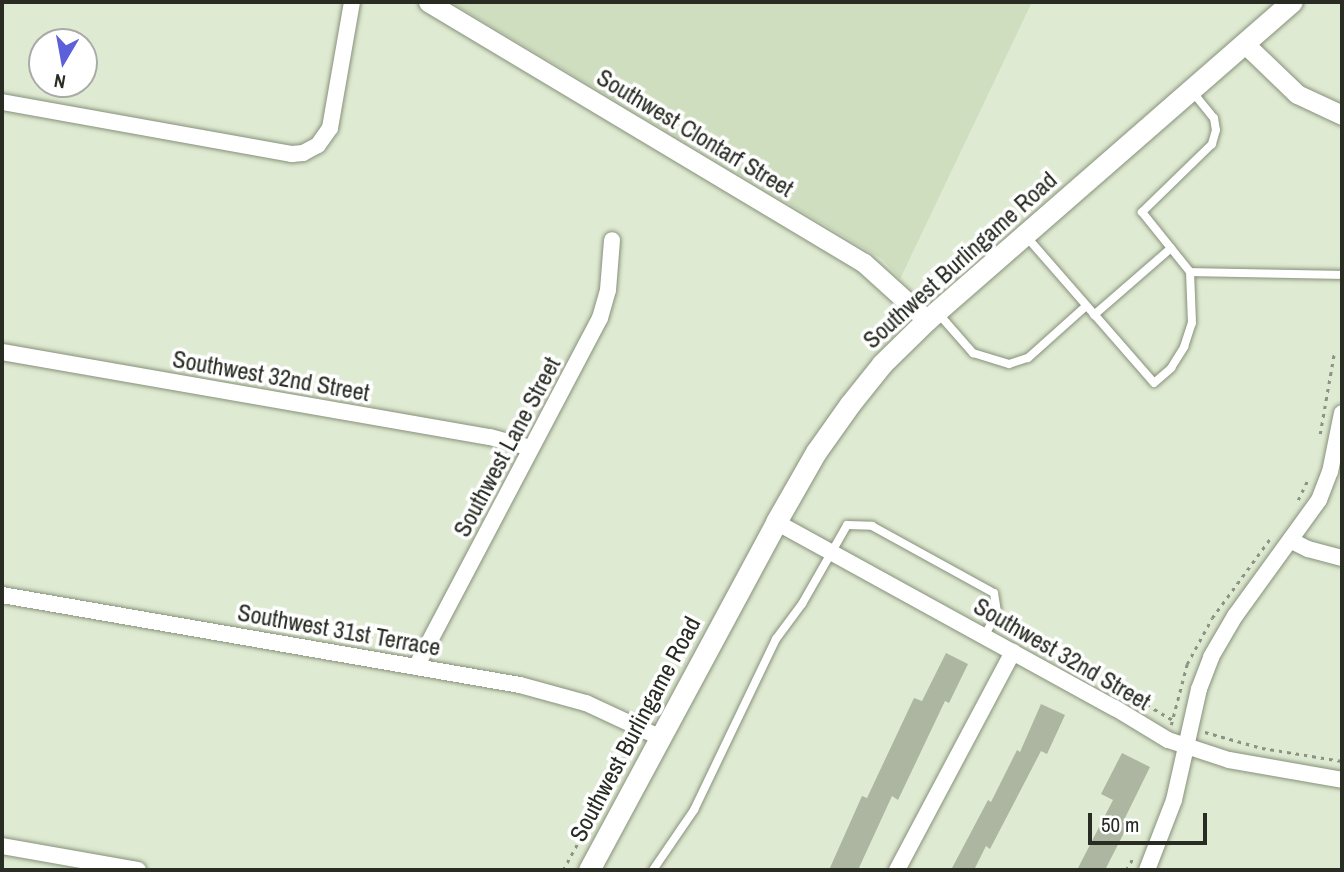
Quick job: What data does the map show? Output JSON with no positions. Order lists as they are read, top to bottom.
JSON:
{
  "streets": {
    "main road": ["Southwest Burlingame Road"],
    "street": [
      "Southwest Clontarf Street",
      "Southwest 32nd Street",
      "Southwest Lane Street",
      "Southwest 31st Terrace"
    ]
  },
  "crossings": [
    ["Southwest Clontarf Street", "Southwest Burlingame Road"],
    ["Southwest Burlingame Road", "Southwest 32nd Street"],
    ["Southwest Burlingame Road", "Southwest 31st Terrace"],
    ["Southwest 32nd Street", "Southwest Lane Street"],
    ["Southwest Lane Street", "Southwest 31st Terrace"]
  ],
  "scale_bar": "50 m",
  "north": "bottom"
}
